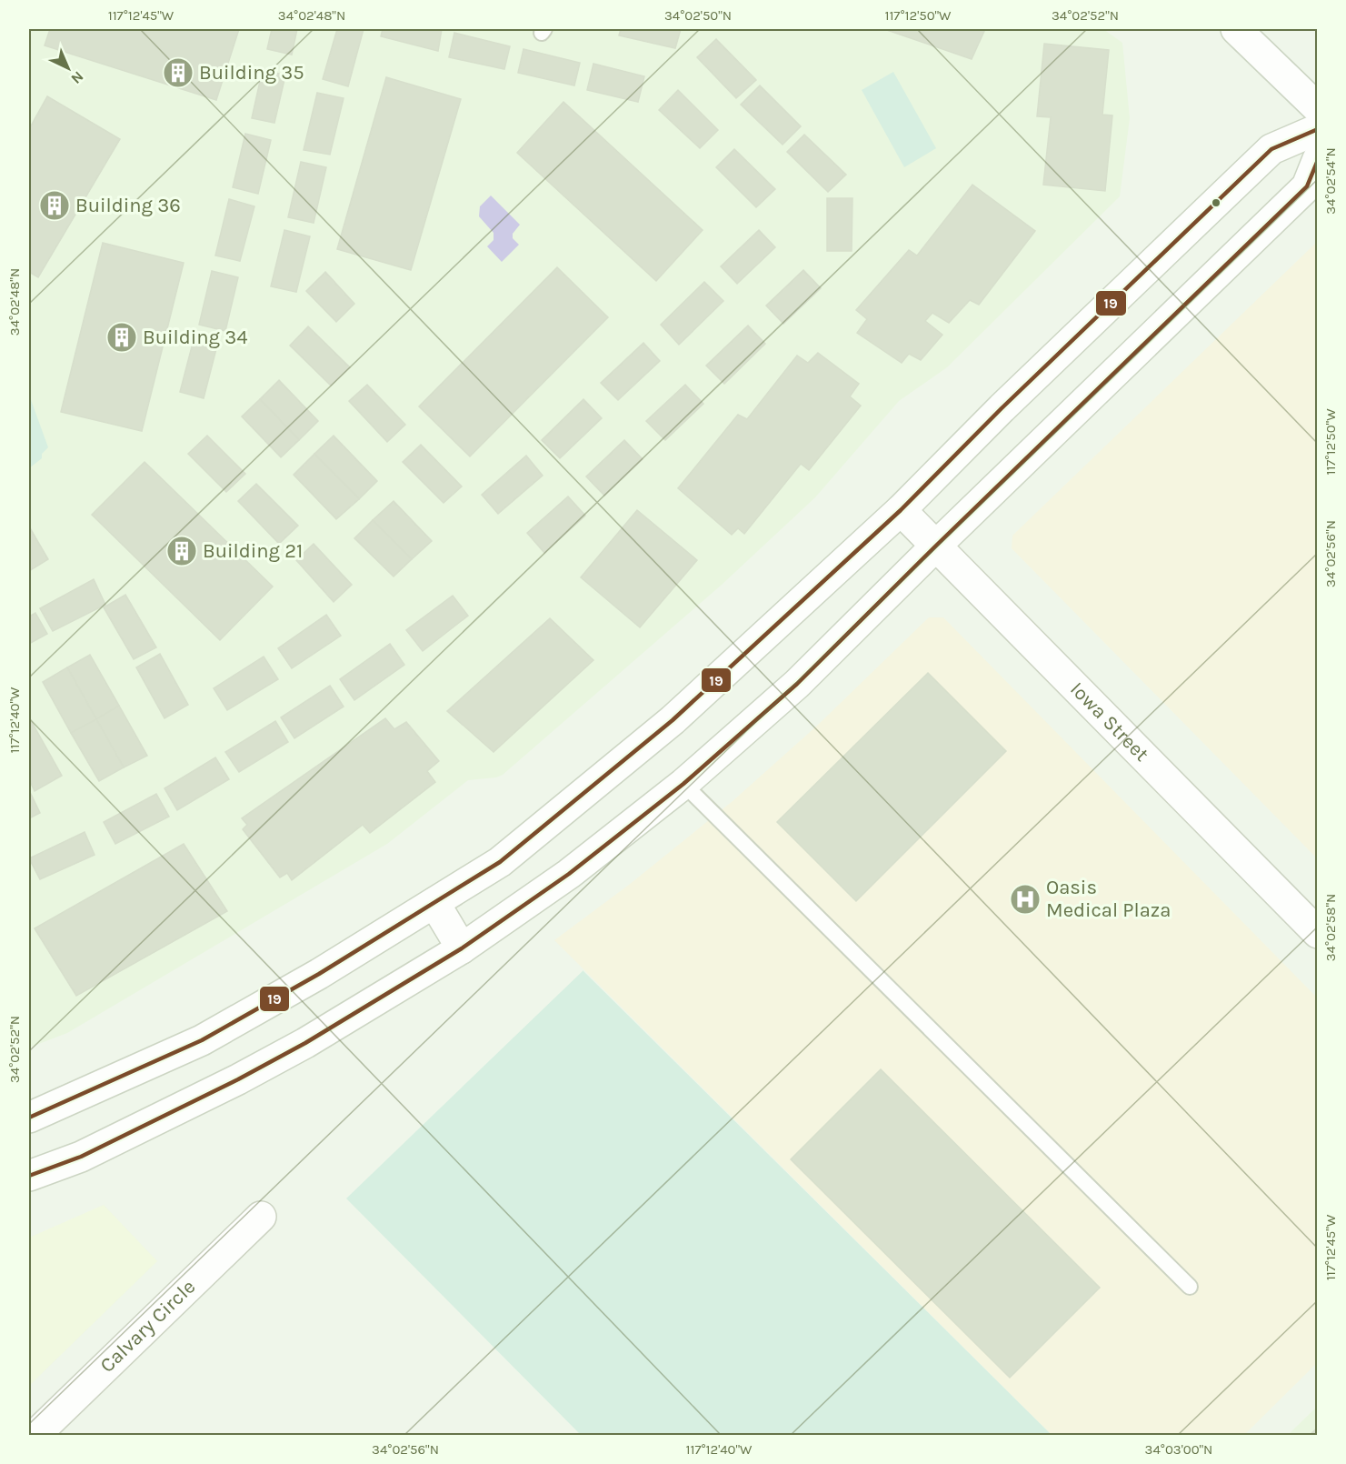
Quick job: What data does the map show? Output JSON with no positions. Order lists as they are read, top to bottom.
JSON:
{
  "streets": {
    "main road": ["Iowa Street", "Calvary Circle"]
  },
  "places": {
    "building": [
      "Building 35",
      "Building 36",
      "Building 34",
      "Building 21"
    ],
    "hospital": ["Oasis Medical Plaza"]
  },
  "lines": ["transit line 19"],
  "north": "bottom right",
  "coordinates": [
    "117°12'45\"W",
    "34°02'48\"N",
    "34°02'50\"N",
    "117°12'50\"W",
    "34°02'52\"N",
    "34°02'54\"N",
    "34°02'56\"N",
    "117°12'40\"W",
    "34°02'58\"N",
    "34°03'00\"N"
  ]
}
